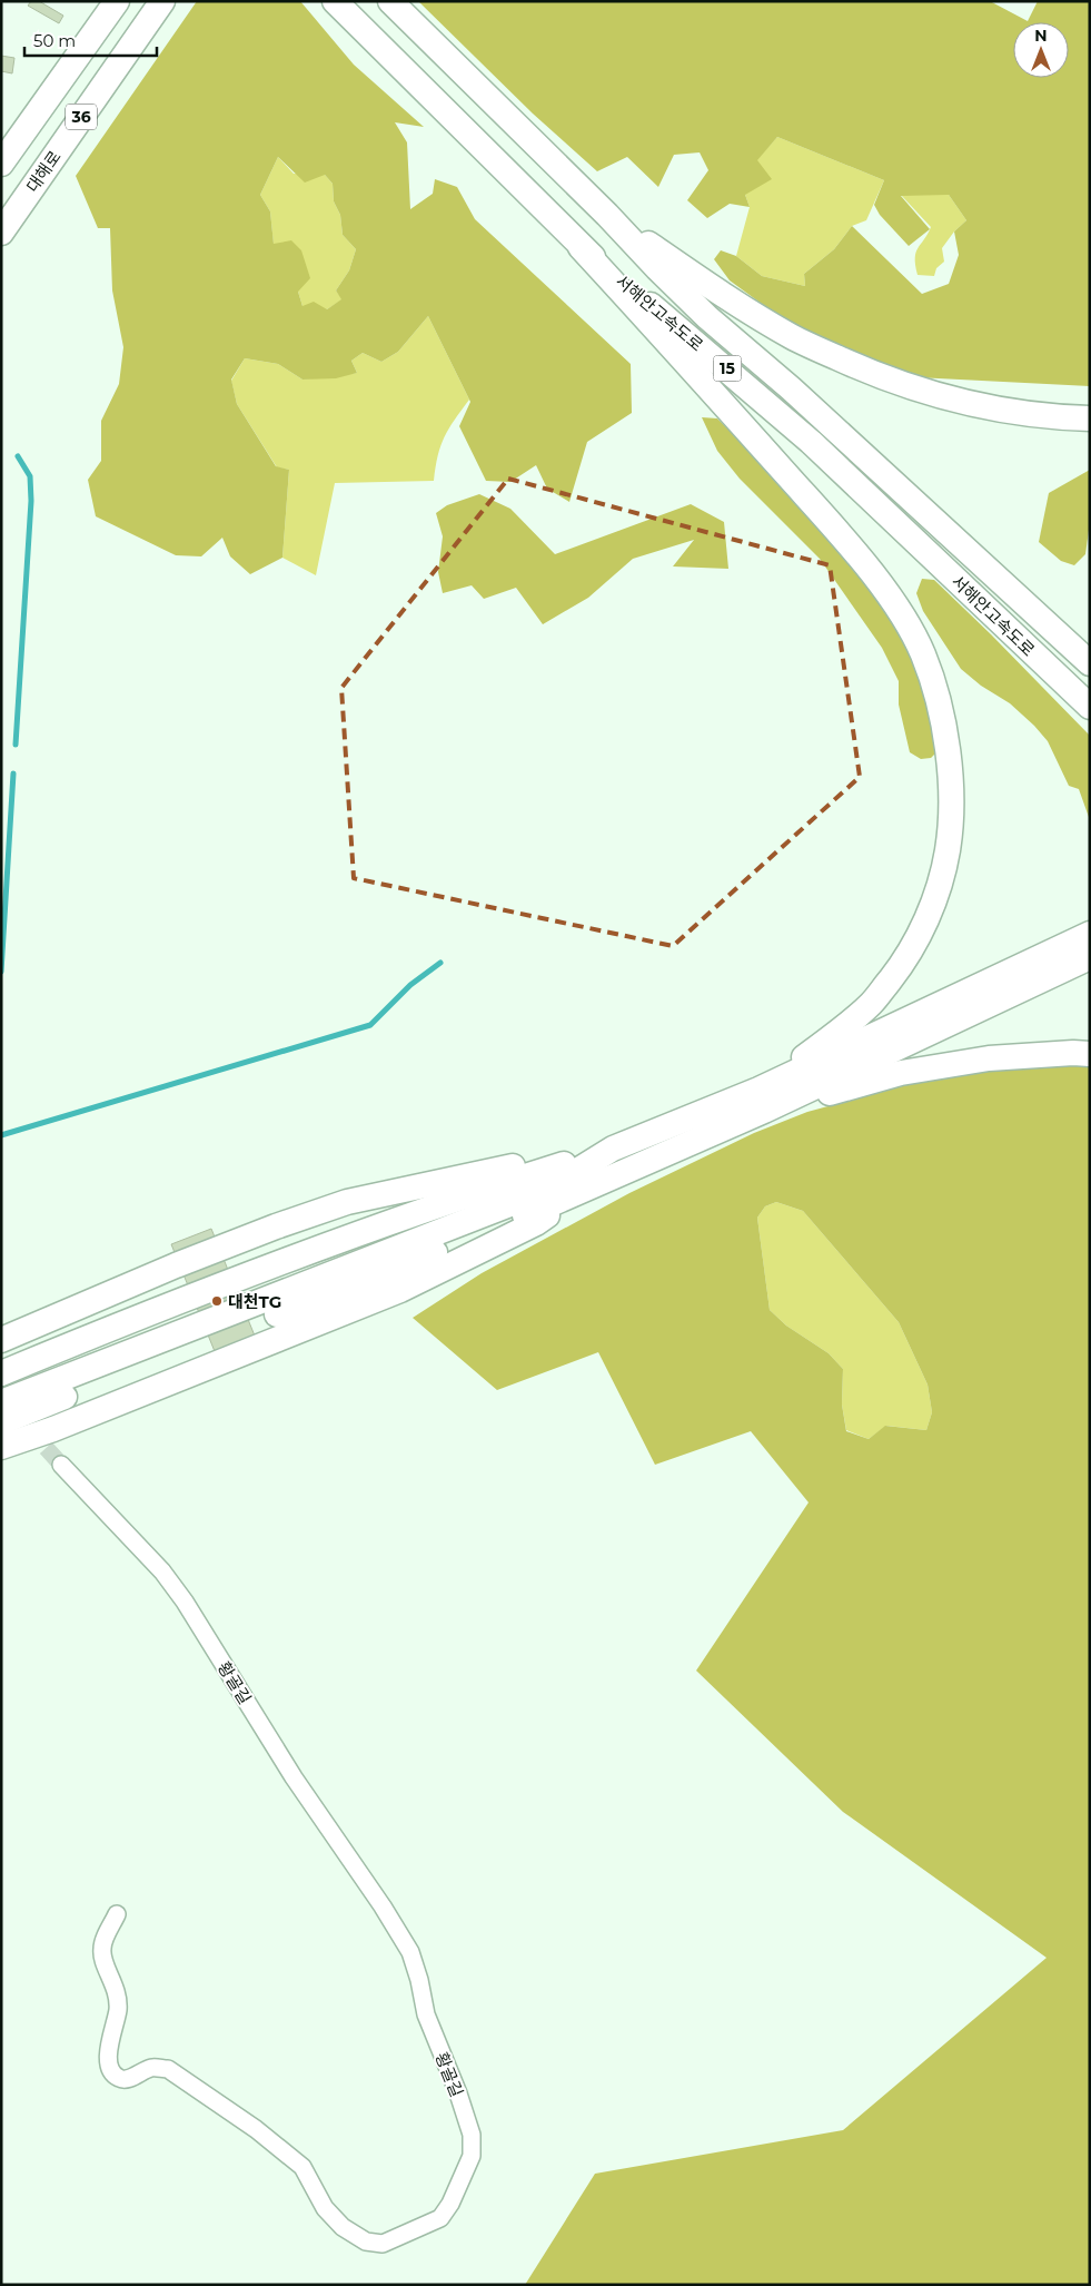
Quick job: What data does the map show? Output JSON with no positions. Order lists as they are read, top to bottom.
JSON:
{
  "streets": {
    "highway": [
      "36",
      "대해로",
      "서해안고속도로",
      "15"
    ],
    "street": ["황골길"]
  },
  "places": ["대천TG"],
  "scale_bar": "50 m",
  "north": "top"
}
